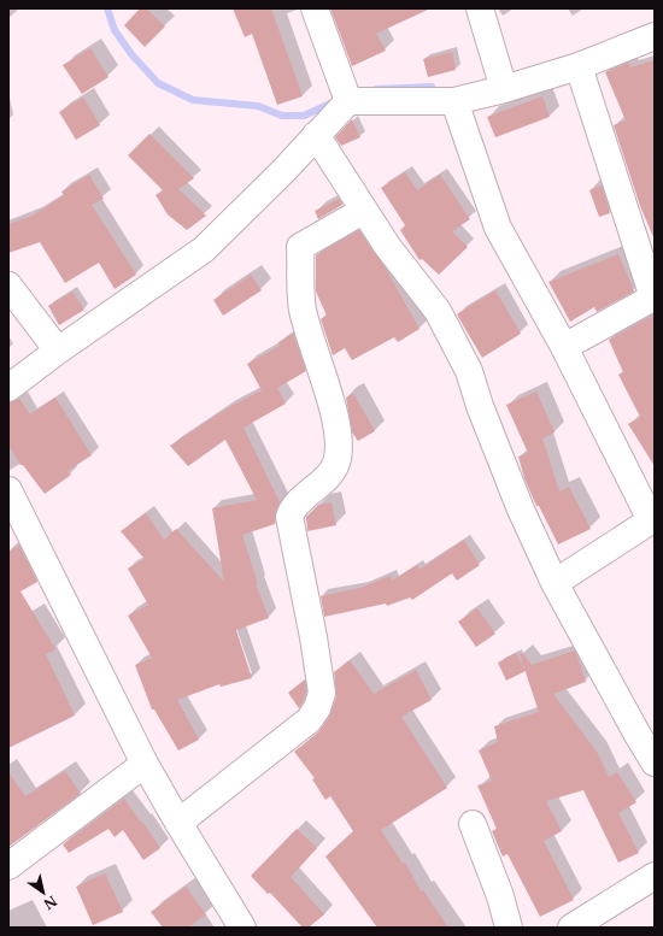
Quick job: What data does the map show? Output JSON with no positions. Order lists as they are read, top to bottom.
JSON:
{
  "north": "bottom right"
}
